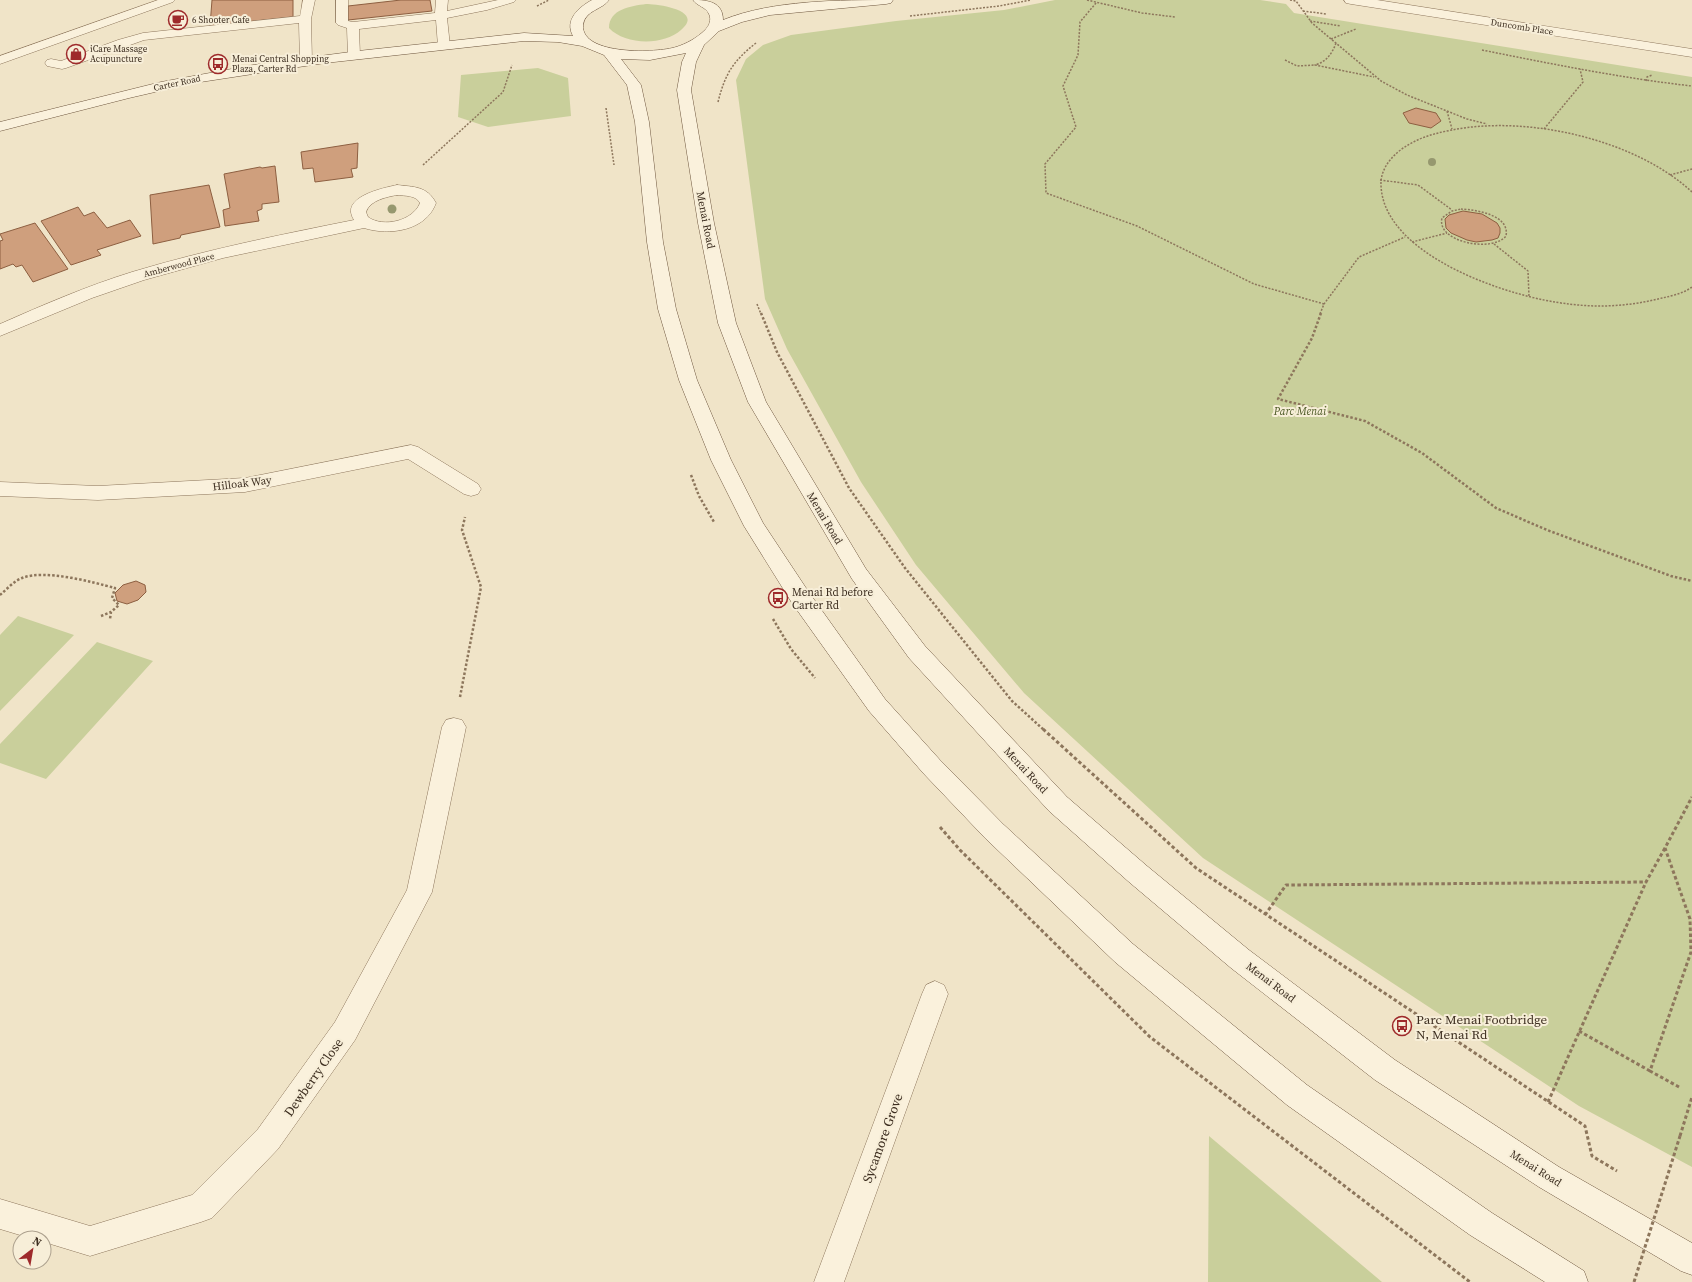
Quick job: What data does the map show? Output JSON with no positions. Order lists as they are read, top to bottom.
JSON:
{
  "streets": {
    "main road": [
      "Duncomb Place",
      "Carter Road",
      "Menai Road",
      "Amberwood Place",
      "Hilloak Way",
      "Dewberry Close",
      "Sycamore Grove"
    ]
  },
  "parks": ["Parc Menai"],
  "places": {
    "cafe": ["6 Shooter Cafe"],
    "shop": ["iCare Massage Acupuncture"],
    "bus stop": ["Menai Central Shopping Plaza, Carter Rd", "Menai Rd before Carter Rd", "Parc Menai Footbridge N, Menai Rd"]
  },
  "north": "top right"
}
